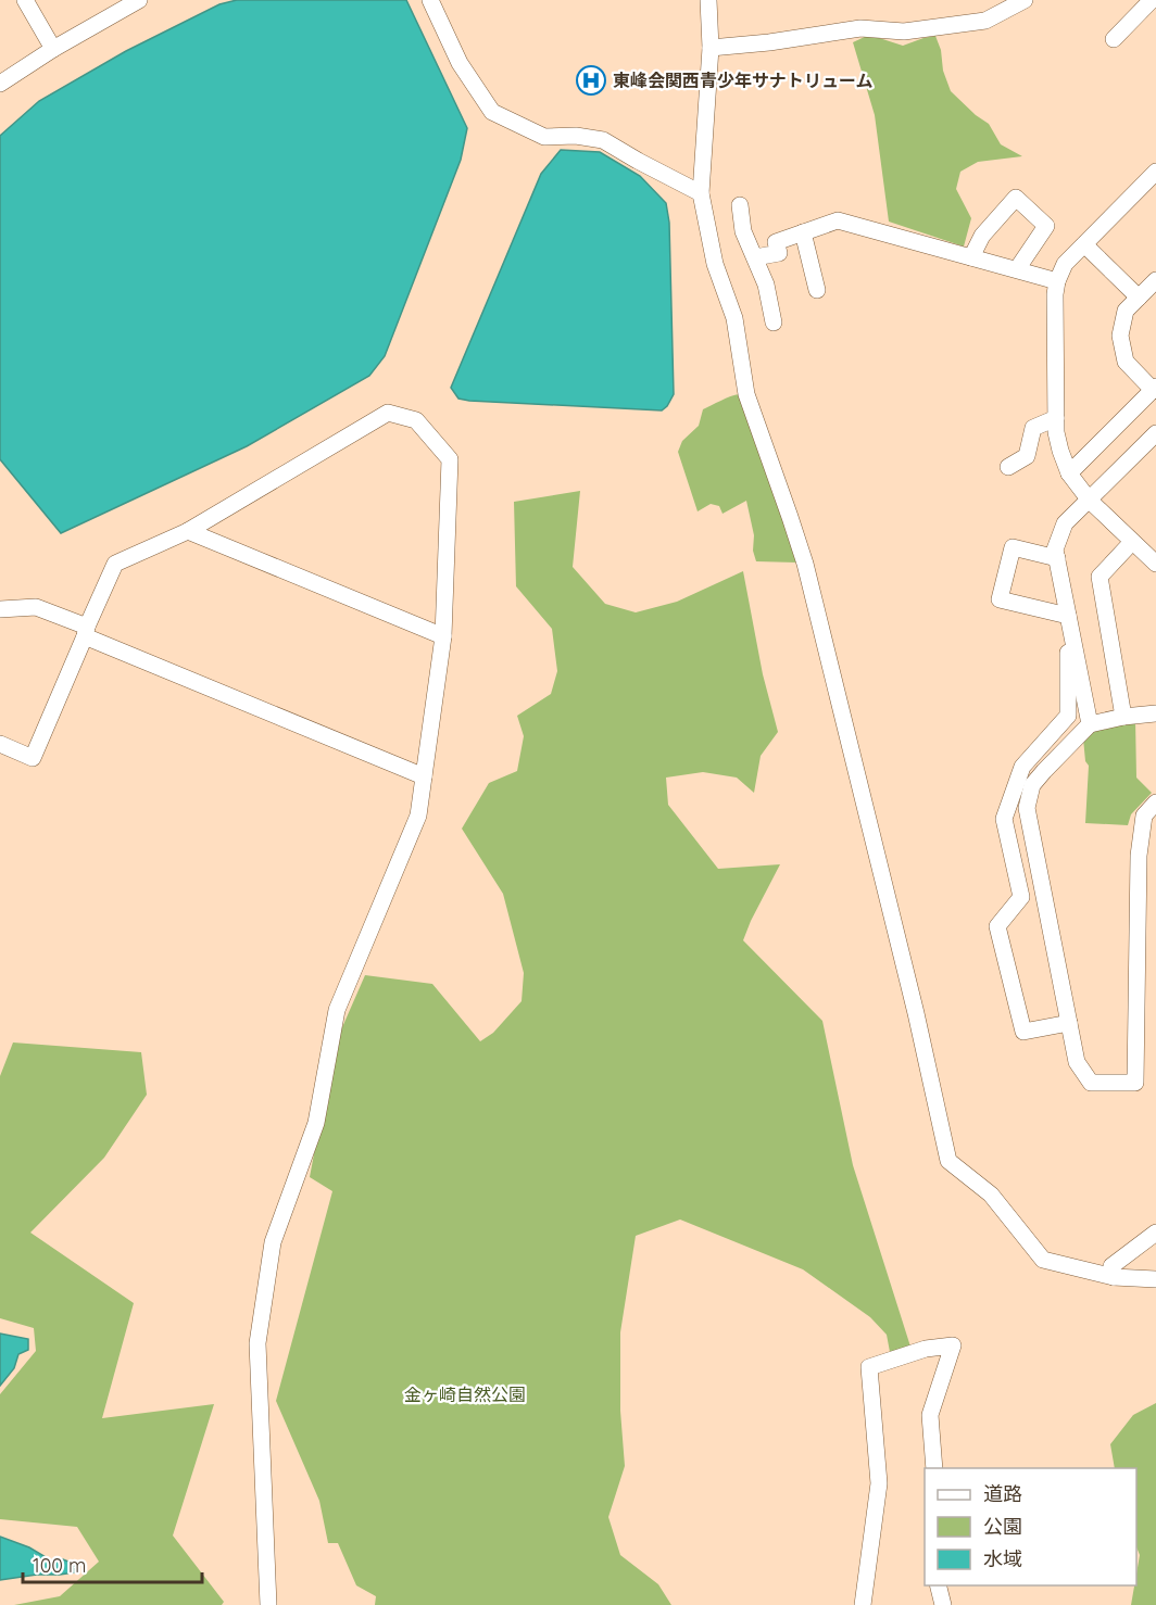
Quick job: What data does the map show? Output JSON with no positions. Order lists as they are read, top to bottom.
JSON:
{
  "parks": ["金ヶ崎自然公園"],
  "places": {
    "hospital": ["東峰会関西青少年サナトリューム"]
  },
  "legend": ["道路", "公園", "水域"],
  "scale_bar": "100 m"
}
